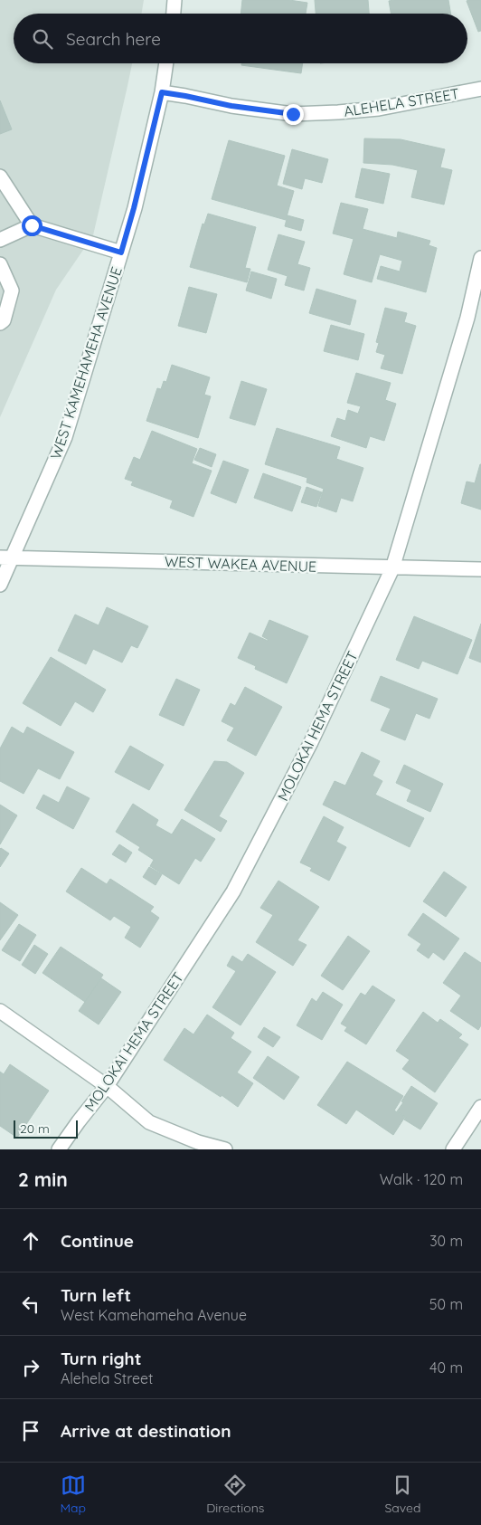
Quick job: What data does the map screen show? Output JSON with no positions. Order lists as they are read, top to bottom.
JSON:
{
  "streets": {
    "street": [
      "ALEHELA STREET",
      "WEST KAMEHAMEHA AVENUE",
      "WEST WAKEA AVENUE",
      "MOLOKAI HEMA STREET"
    ]
  },
  "crossings": [
    ["ALEHELA STREET", "WEST KAMEHAMEHA AVENUE"],
    ["WEST KAMEHAMEHA AVENUE", "WEST WAKEA AVENUE"],
    ["WEST WAKEA AVENUE", "MOLOKAI HEMA STREET"]
  ],
  "scale_bar": "20 m",
  "page": {
    "search": "Search here",
    "scale": "20 m",
    "heading": ["2 min", "Walk · 120 m"],
    "list": [
      ["Continue", "30 m"],
      ["Turn left", "West Kamehameha Avenue", "50 m"],
      ["Turn right", "Alehela Street", "40 m"],
      "Arrive at destination"
    ],
    "nav": ["Map", "Directions", "Saved"]
  }
}
